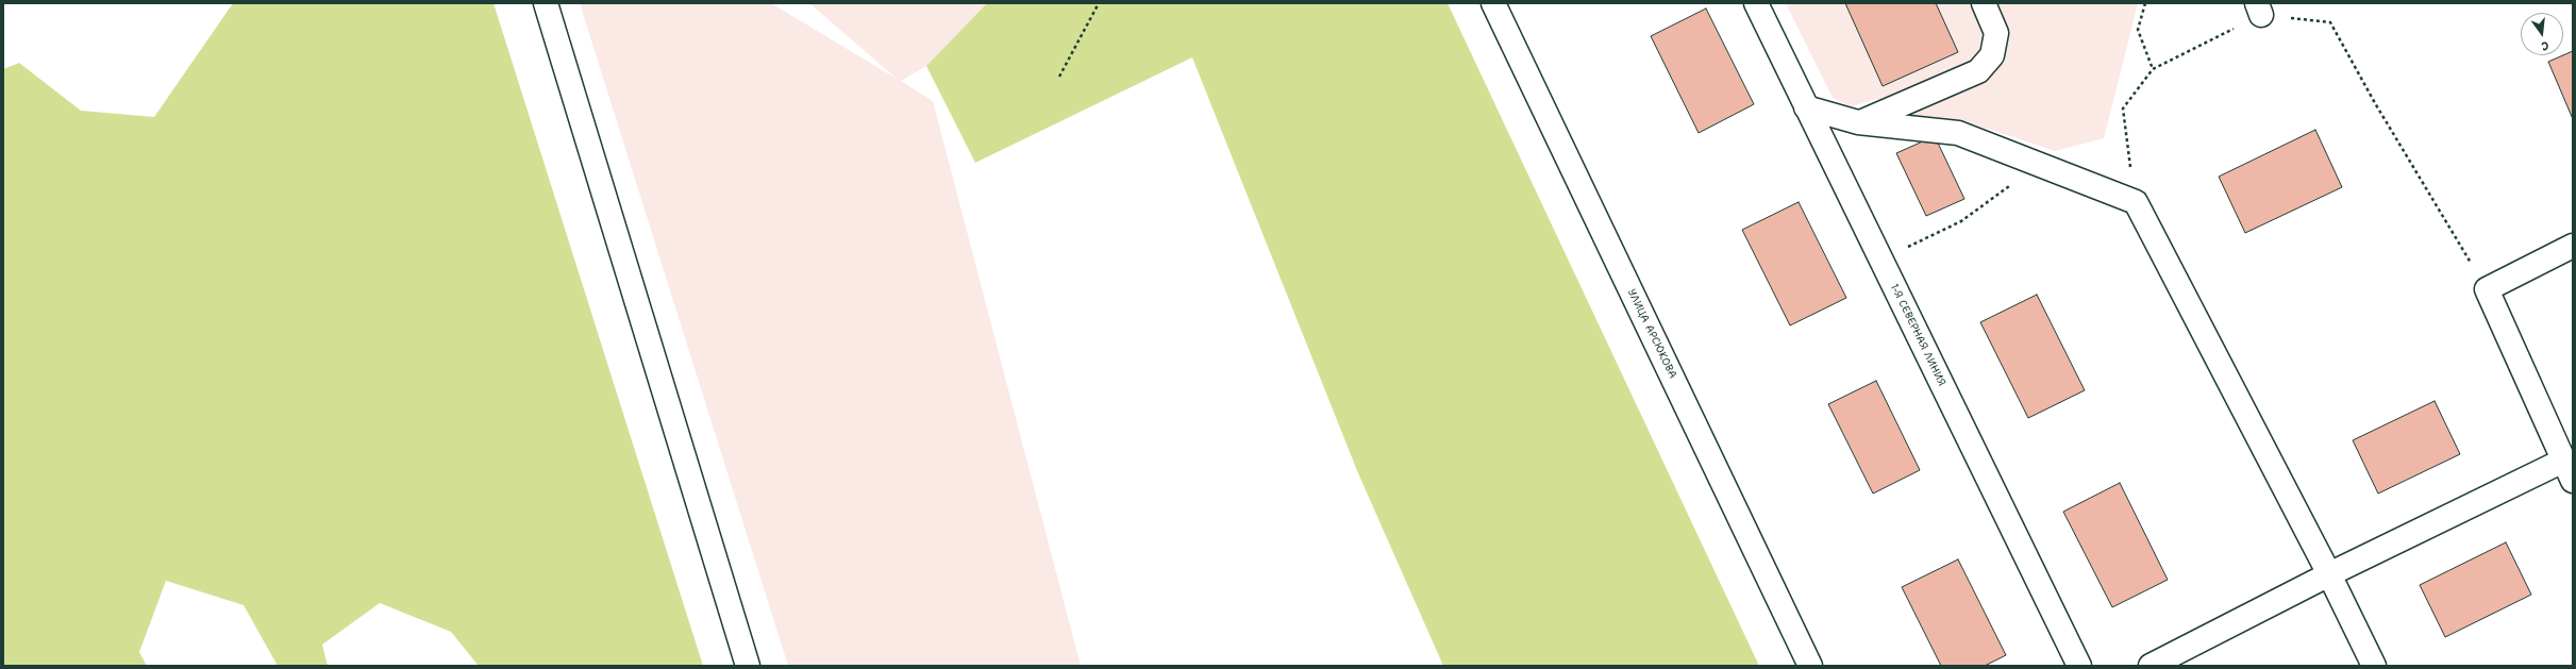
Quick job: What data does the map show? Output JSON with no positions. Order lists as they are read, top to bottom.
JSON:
{
  "streets": {
    "street": ["УЛИЦА АРСЮКОВА", "1-Я СЕВЕРНАЯ ЛИНИЯ"]
  },
  "north": "bottom"
}
